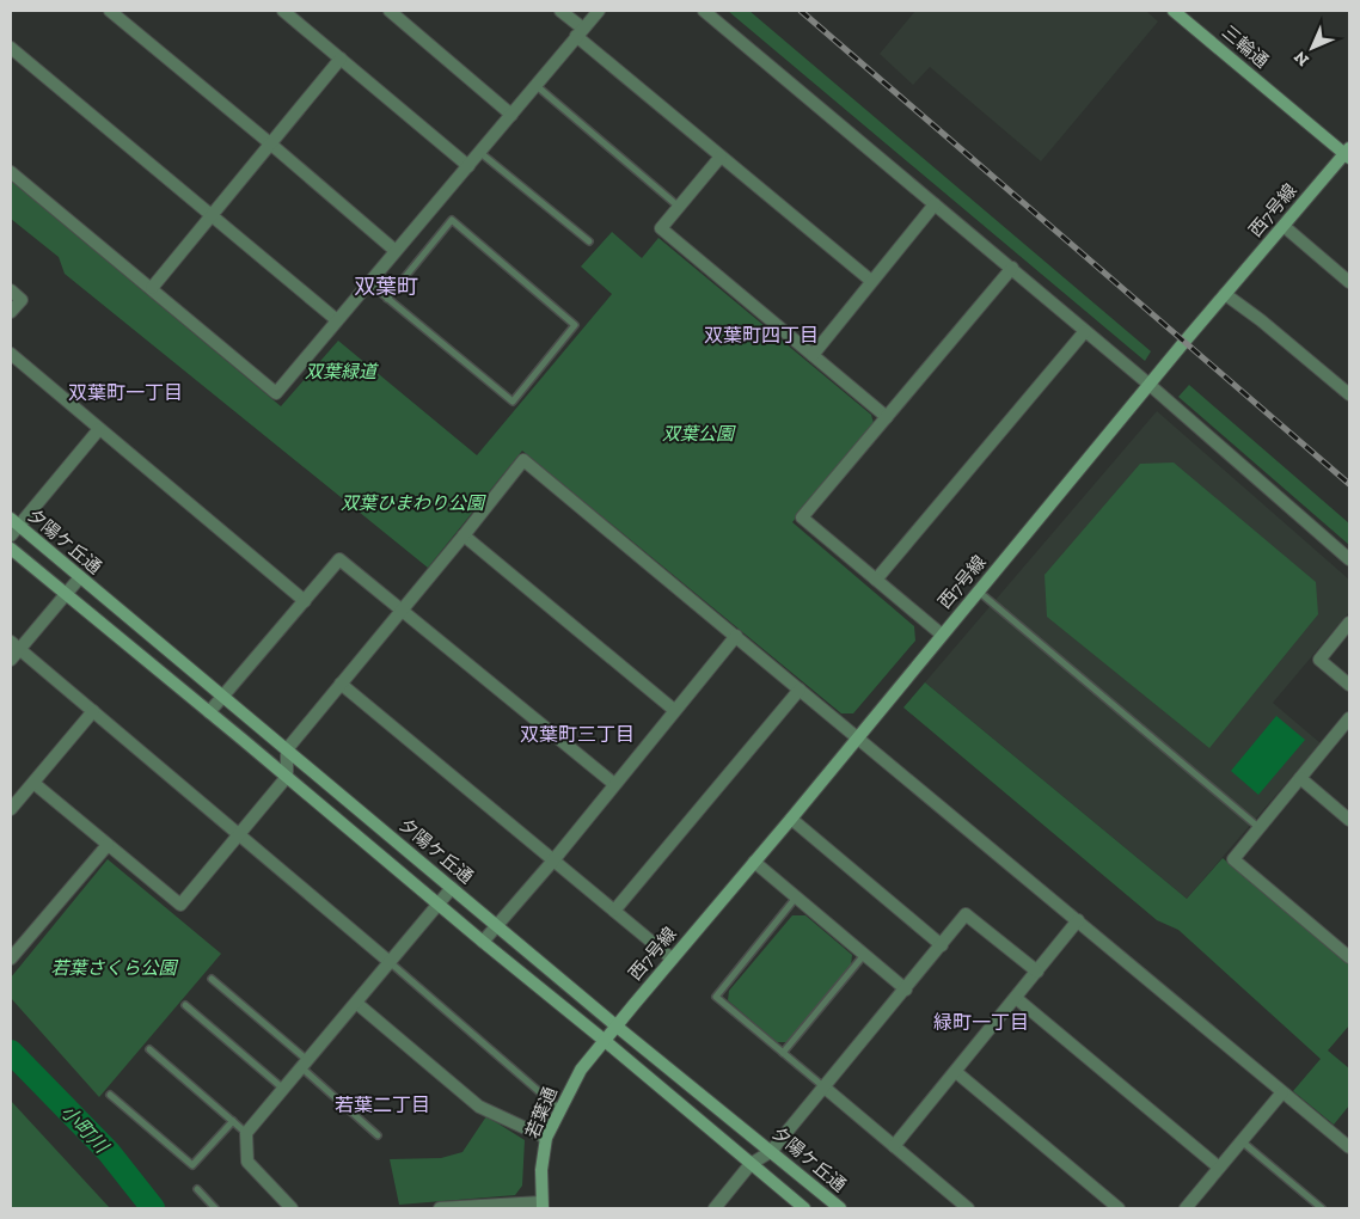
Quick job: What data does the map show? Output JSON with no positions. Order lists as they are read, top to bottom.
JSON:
{
  "streets": {
    "main road": [
      "三輪通",
      "西7号線",
      "夕陽ケ丘通",
      "若葉通"
    ]
  },
  "crossings": [
    ["三輪通", "西7号線"],
    ["西7号線", "夕陽ケ丘通"],
    ["西7号線", "若葉通"]
  ],
  "districts": [
    "双葉町",
    "双葉町四丁目",
    "双葉町一丁目",
    "双葉町三丁目",
    "緑町一丁目",
    "若葉二丁目"
  ],
  "water": ["小町川"],
  "parks": [
    "双葉緑道",
    "双葉公園",
    "双葉ひまわり公園",
    "若葉さくら公園"
  ],
  "north": "bottom left"
}
